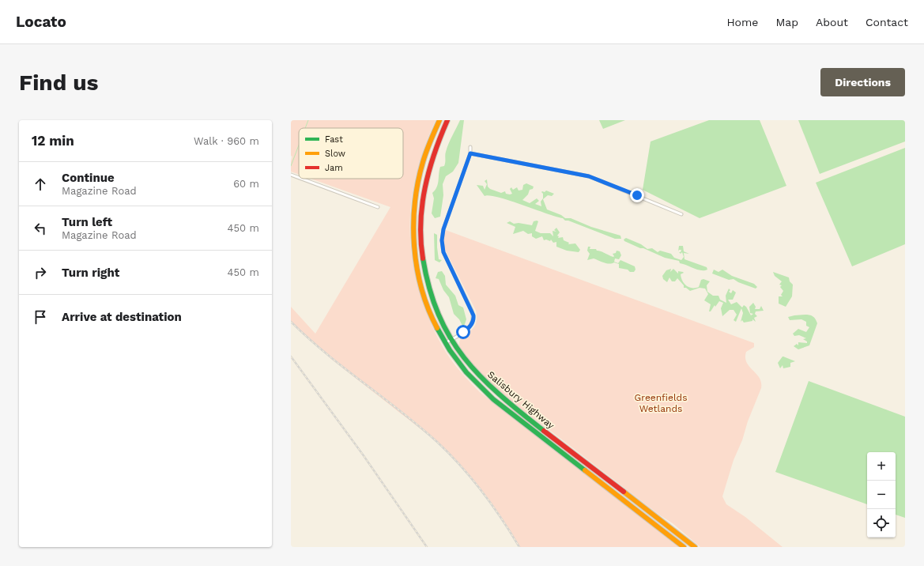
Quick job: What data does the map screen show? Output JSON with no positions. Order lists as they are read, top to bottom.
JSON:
{
  "streets": {
    "highway": ["Salisbury Highway"]
  },
  "parks": ["Greenfields Wetlands"],
  "legend": ["Fast", "Slow", "Jam"],
  "page": {
    "header": "Locato",
    "nav": [
      "Home",
      "Map",
      "About",
      "Contact"
    ],
    "buttons": "Directions",
    "title": "Find us",
    "heading": ["12 min", "Walk · 960 m"],
    "list": [
      ["Continue", "Magazine Road", "60 m"],
      ["Turn left", "Magazine Road", "450 m"],
      ["Turn right", "450 m"],
      "Arrive at destination"
    ],
    "map_buttons": ["+", "−"]
  }
}
